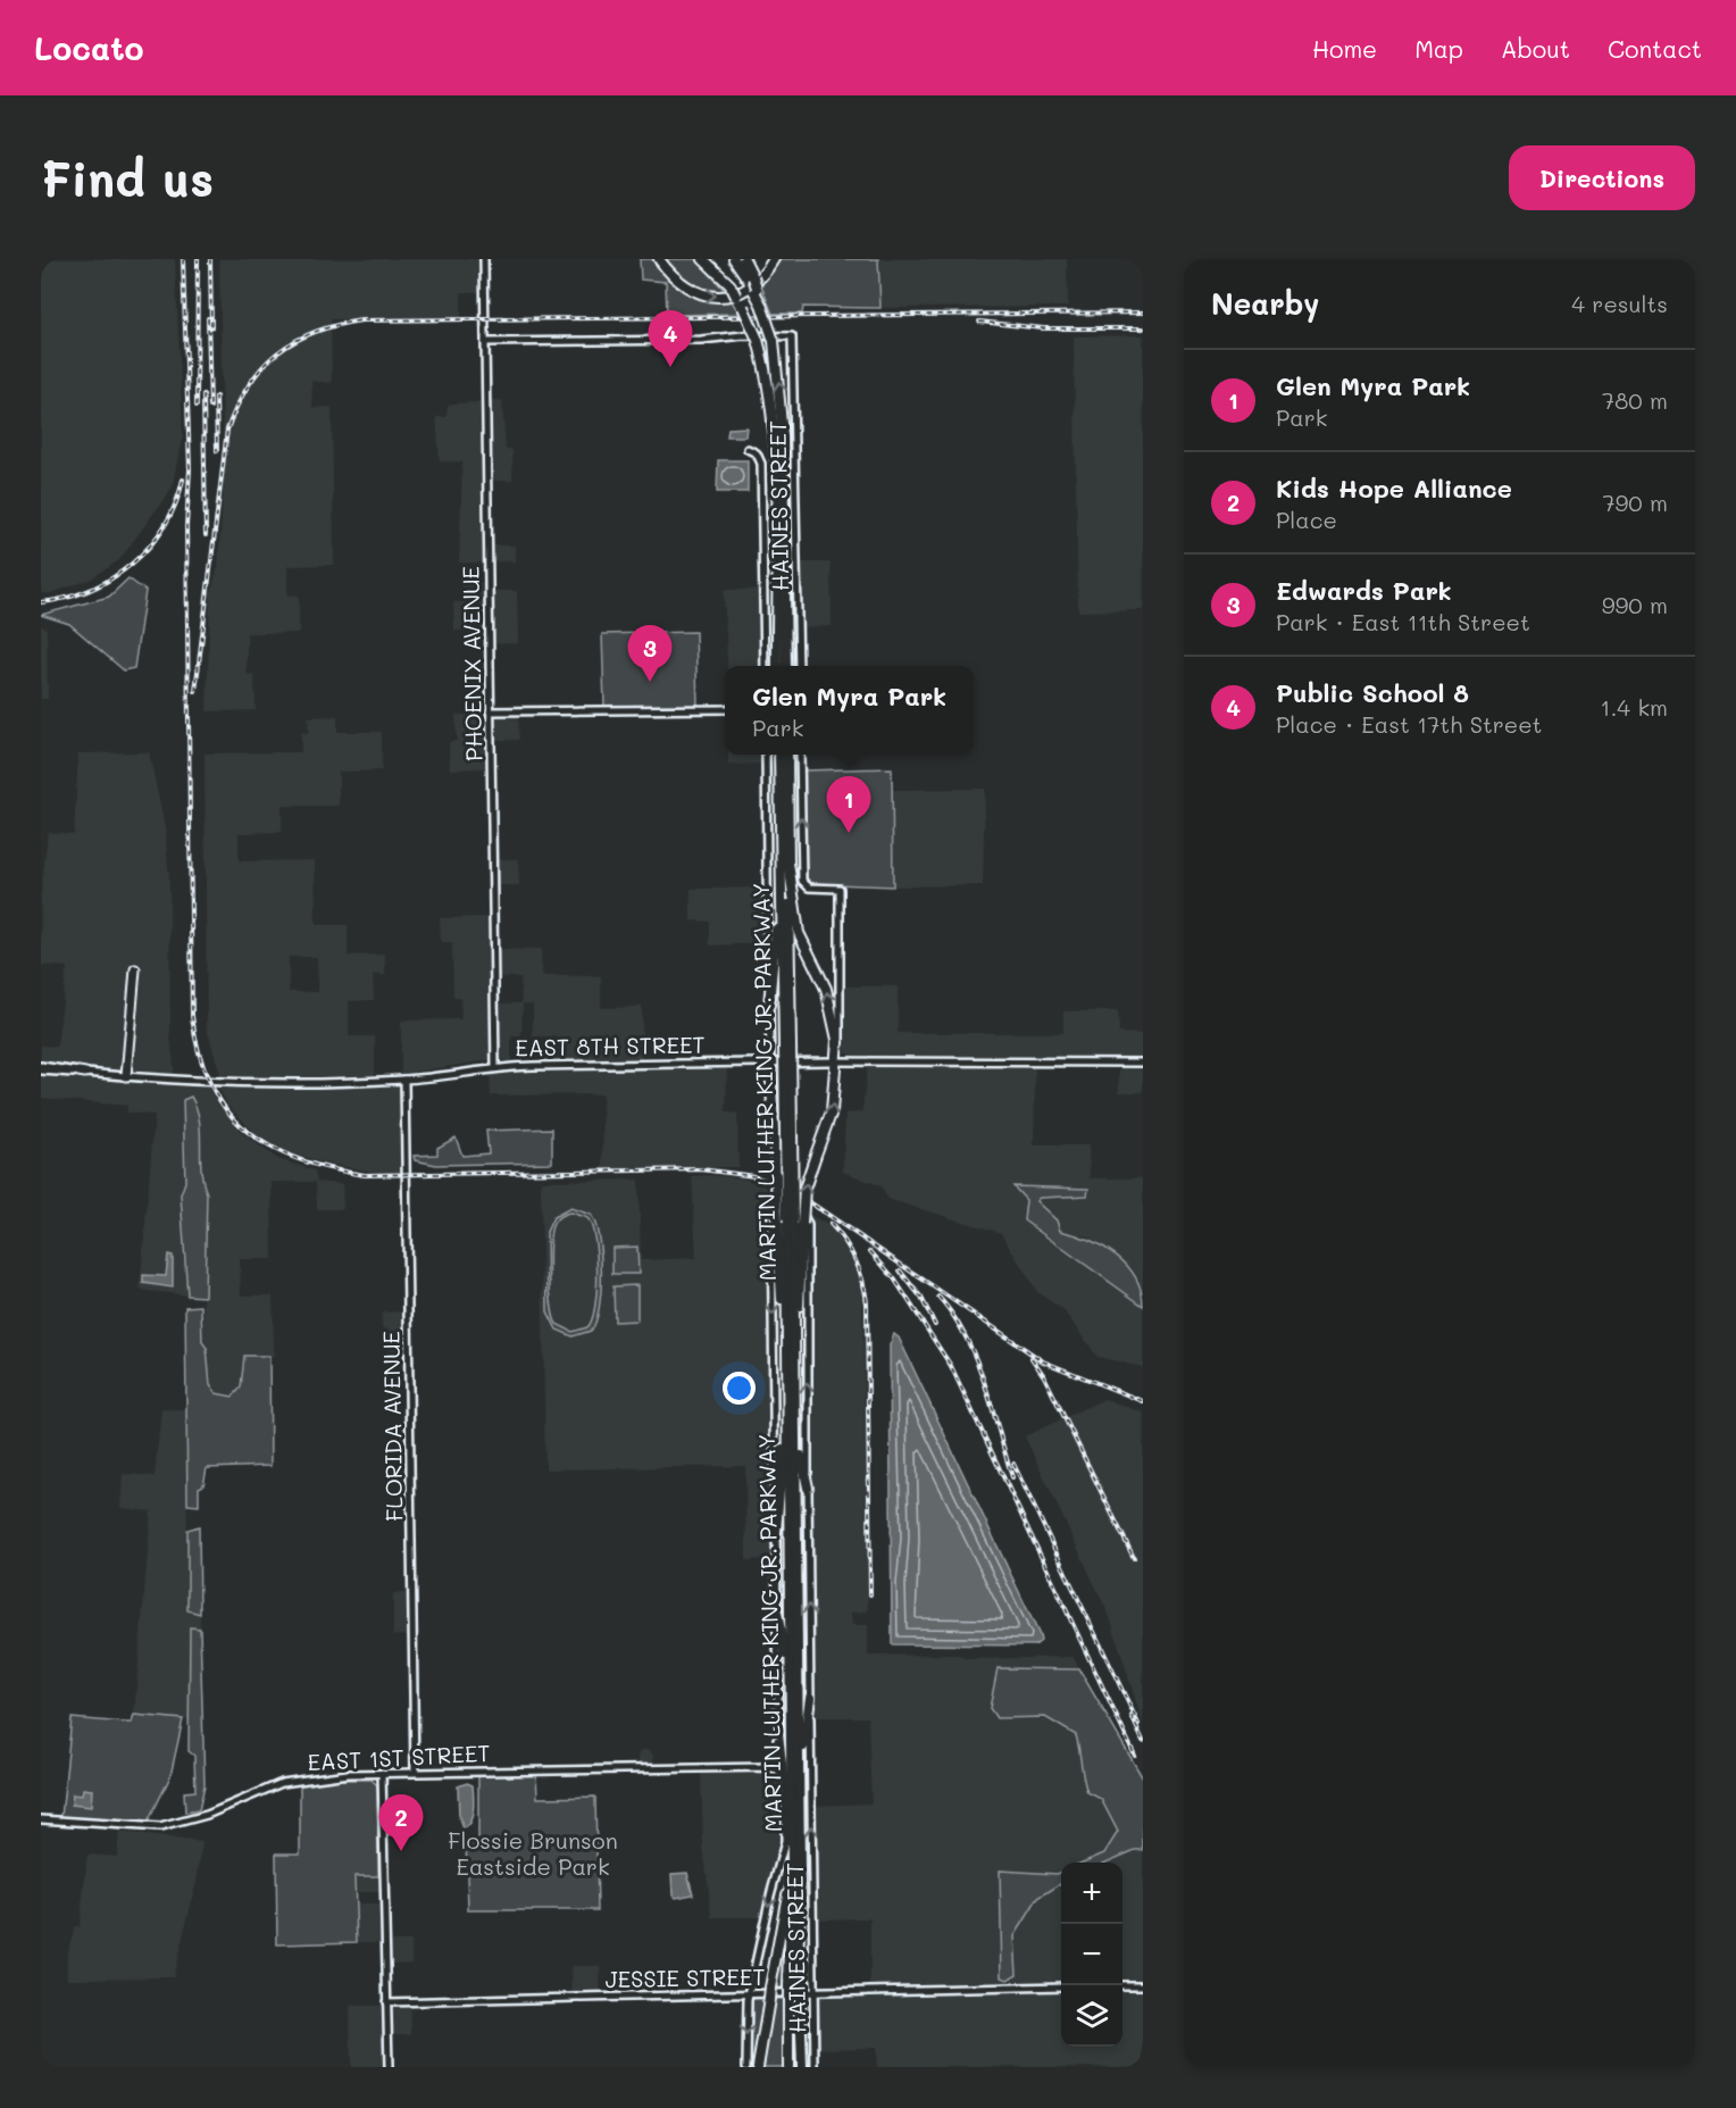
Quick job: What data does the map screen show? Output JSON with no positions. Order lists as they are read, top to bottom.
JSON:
{
  "streets": {
    "highway": ["MARTIN LUTHER KING JR. PARKWAY"],
    "street": [
      "HAINES STREET",
      "PHOENIX AVENUE",
      "EAST 8TH STREET",
      "FLORIDA AVENUE",
      "EAST 1ST STREET",
      "JESSIE STREET"
    ]
  },
  "crossings": [
    ["HAINES STREET", "PHOENIX AVENUE"],
    ["HAINES STREET", "JESSIE STREET"],
    ["PHOENIX AVENUE", "EAST 8TH STREET"],
    ["EAST 8TH STREET", "FLORIDA AVENUE"],
    ["FLORIDA AVENUE", "EAST 1ST STREET"]
  ],
  "parks": ["Flossie Brunson Eastside Park"],
  "page": {
    "header": "Locato",
    "nav": [
      "Home",
      "Map",
      "About",
      "Contact"
    ],
    "buttons": "Directions",
    "title": "Find us",
    "heading": ["Nearby", "4 results"],
    "pins": [
      "4",
      "3",
      "1",
      "2"
    ],
    "list": [
      {
        "mark": "1",
        "name": "Glen Myra Park",
        "note": "Park",
        "value": "780 m"
      },
      {
        "mark": "2",
        "name": "Kids Hope Alliance",
        "note": "Place",
        "value": "790 m"
      },
      {
        "mark": "3",
        "name": "Edwards Park",
        "note": "Park · East 11th Street",
        "value": "990 m"
      },
      {
        "mark": "4",
        "name": "Public School 8",
        "note": "Place · East 17th Street",
        "value": "1.4 km"
      }
    ],
    "popup": ["Glen Myra Park", "Park"],
    "map_buttons": ["+", "−"]
  }
}
